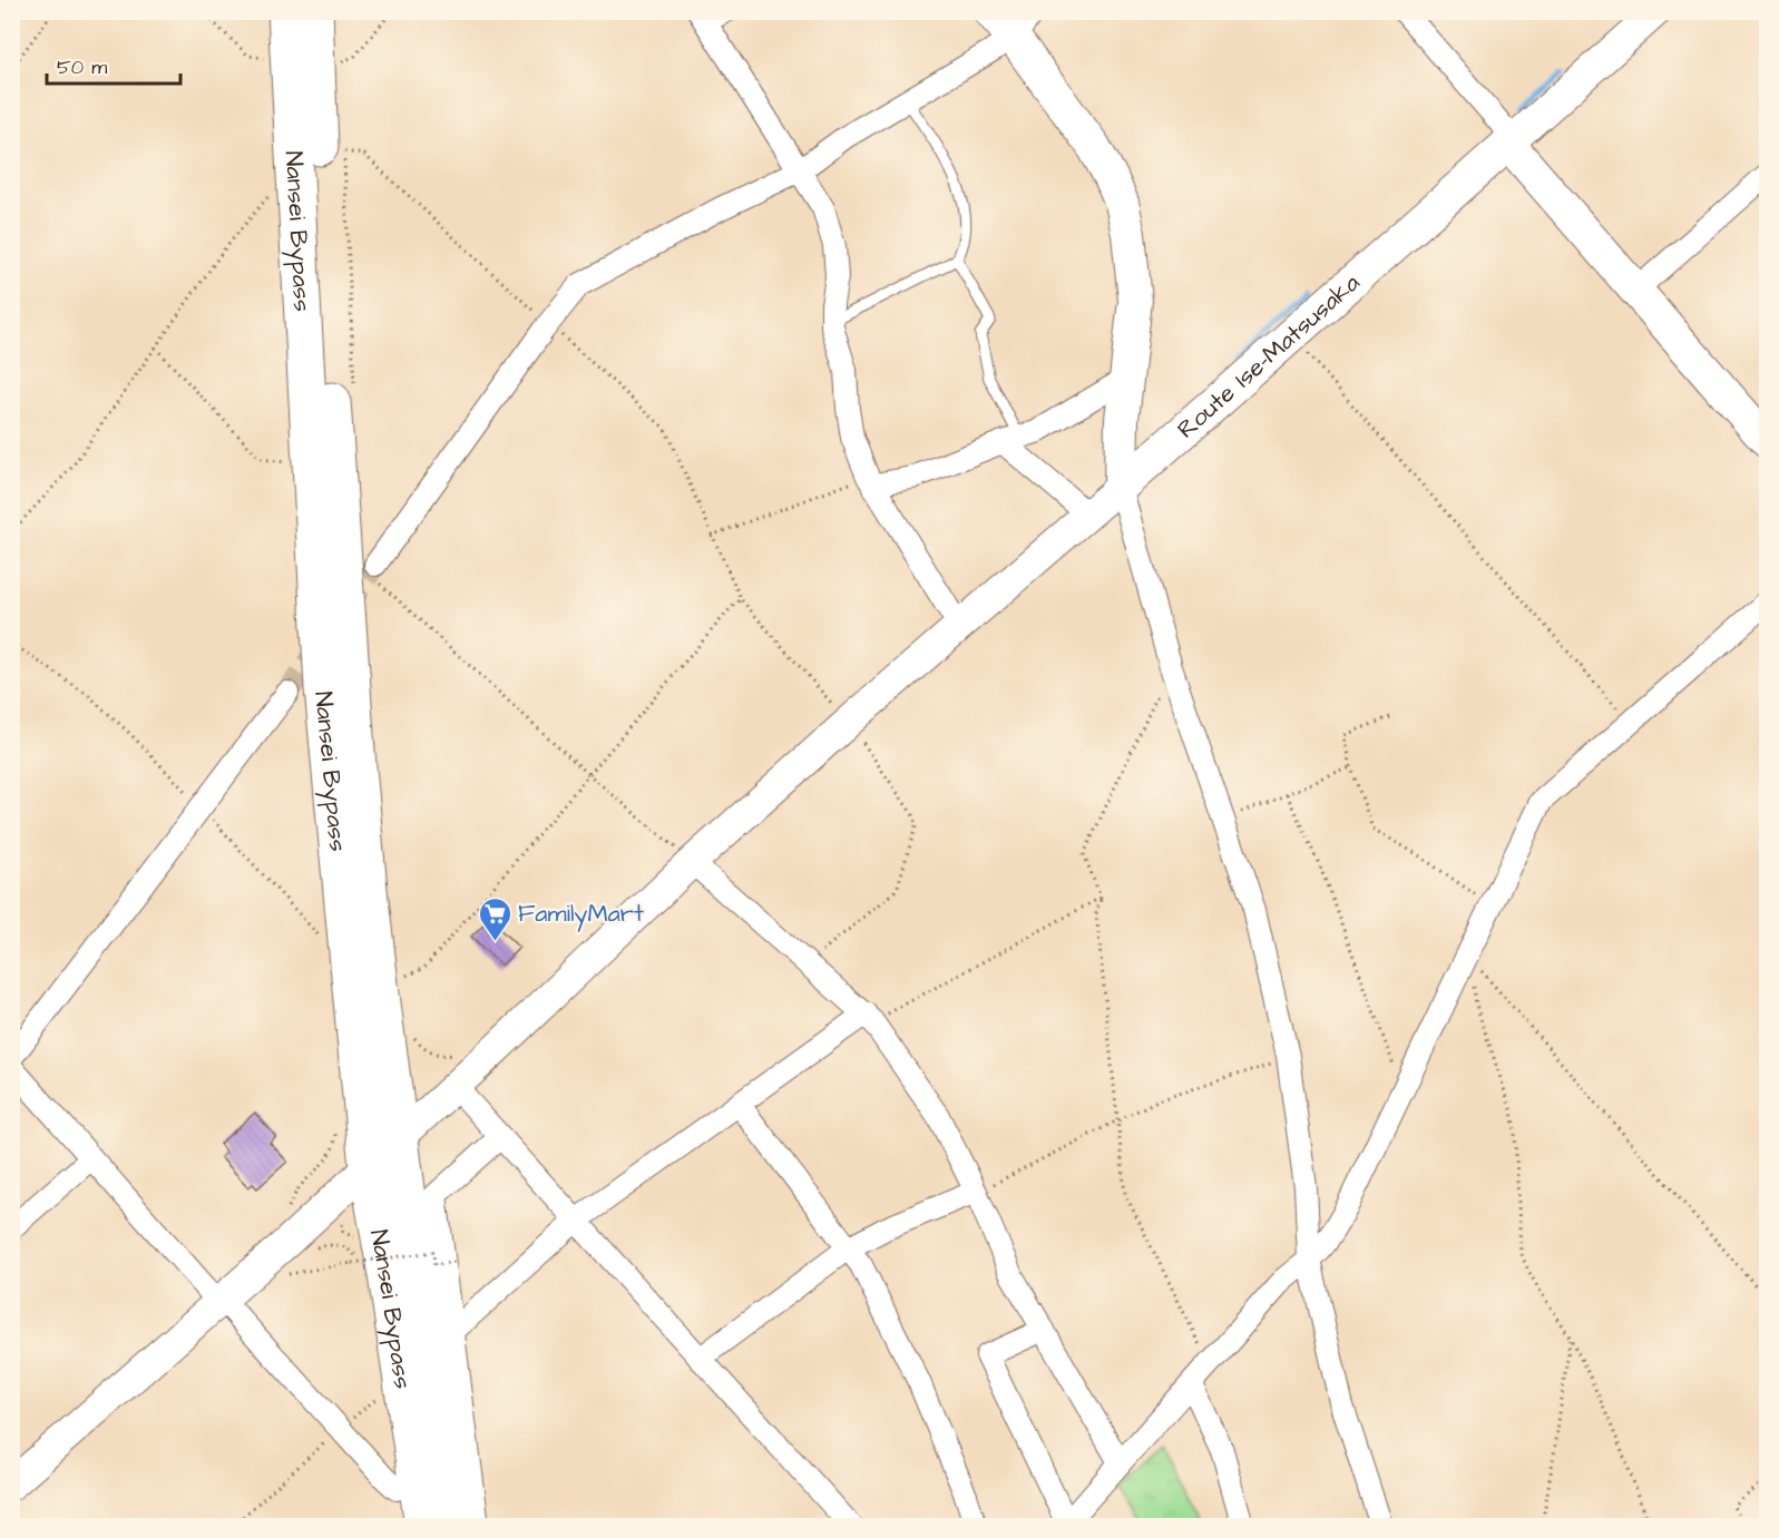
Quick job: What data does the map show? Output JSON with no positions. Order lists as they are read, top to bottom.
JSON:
{
  "streets": {
    "highway": ["Nansei Bypass"],
    "main road": ["Route Ise-Matsusaka"]
  },
  "places": {
    "supermarket": ["FamilyMart"]
  },
  "scale_bar": "50 m"
}
